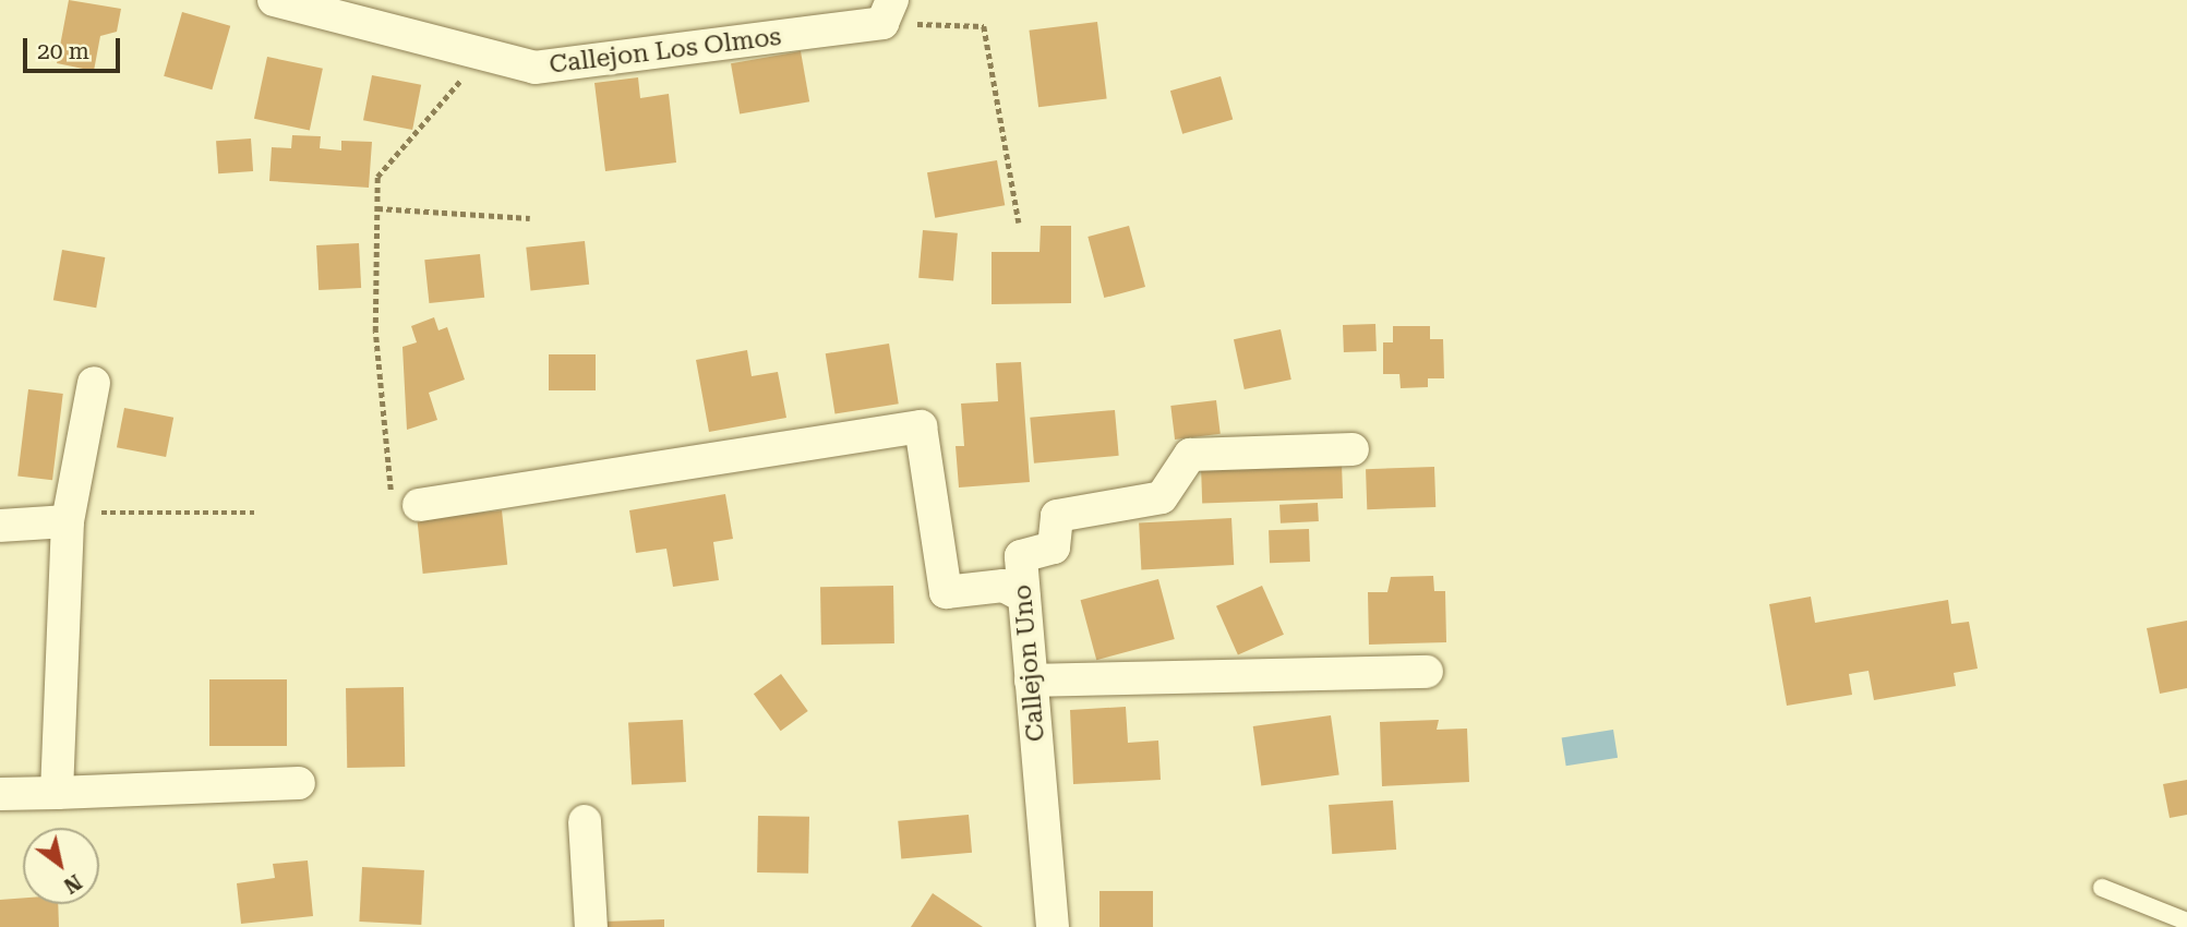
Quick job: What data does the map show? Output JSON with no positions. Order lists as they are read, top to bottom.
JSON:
{
  "streets": {
    "street": ["Callejon Los Olmos", "Callejon Uno"]
  },
  "scale_bar": "20 m",
  "north": "bottom right"
}
